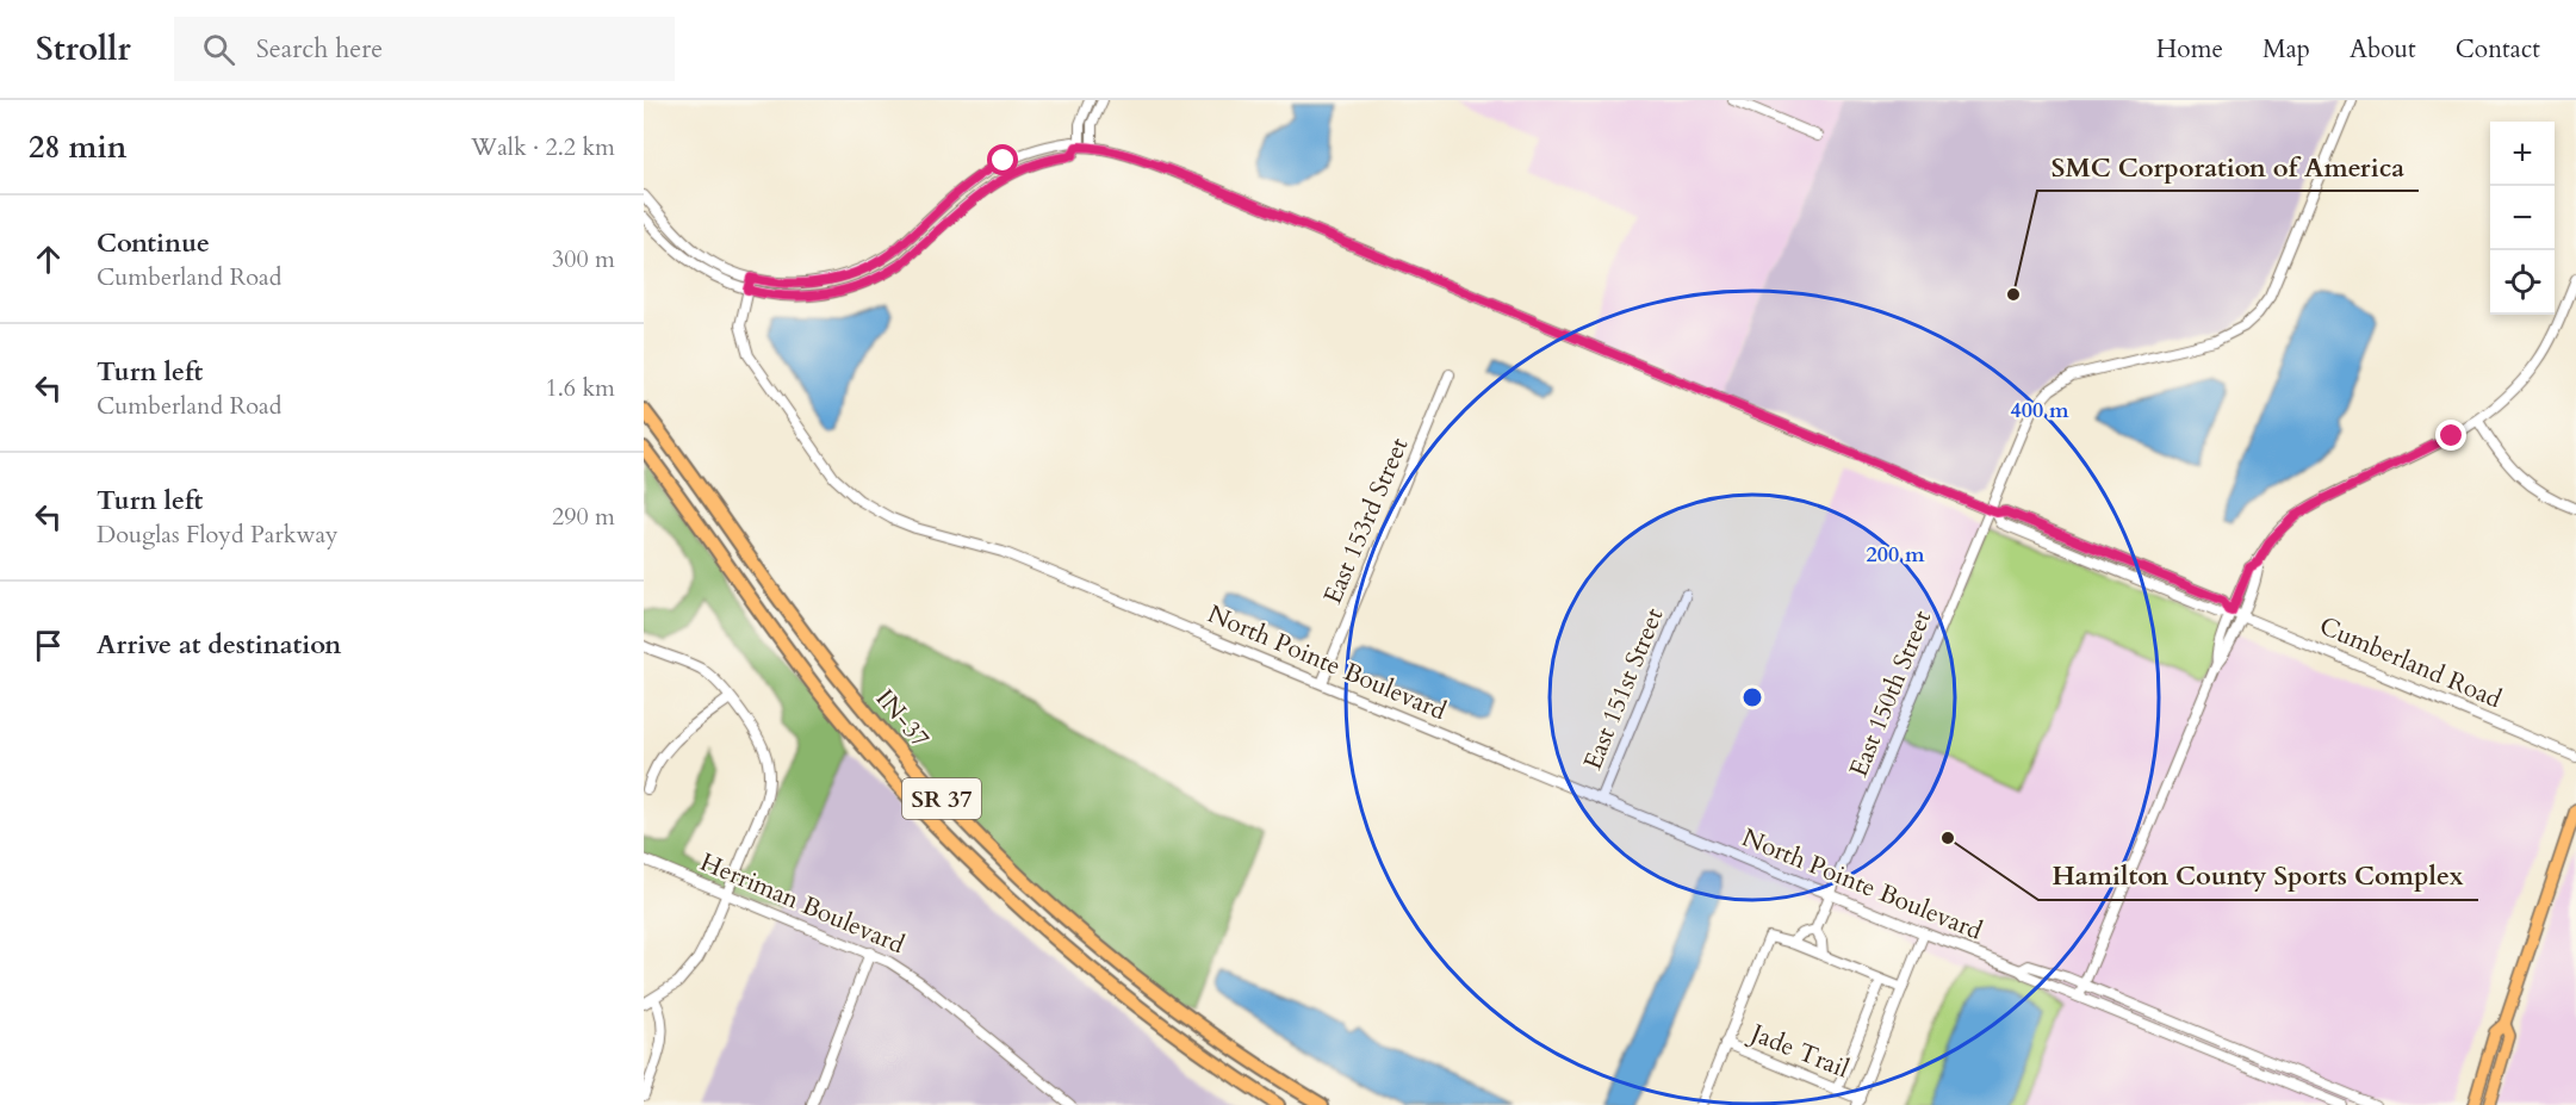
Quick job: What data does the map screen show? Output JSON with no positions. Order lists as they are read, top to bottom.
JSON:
{
  "streets": {
    "highway": ["IN-37", "SR 37"],
    "street": [
      "East 153rd Street",
      "North Pointe Boulevard",
      "Cumberland Road",
      "East 151st Street",
      "East 150th Street",
      "Herriman Boulevard",
      "Jade Trail"
    ]
  },
  "crossings": [
    ["East 153rd Street", "North Pointe Boulevard"],
    ["North Pointe Boulevard", "Cumberland Road"],
    ["North Pointe Boulevard", "East 151st Street"],
    ["North Pointe Boulevard", "East 150th Street"],
    ["Cumberland Road", "East 150th Street"]
  ],
  "places": ["SMC Corporation of America", "Hamilton County Sports Complex"],
  "page": {
    "header": "Strollr",
    "search": "Search here",
    "nav": [
      "Home",
      "Map",
      "About",
      "Contact"
    ],
    "heading": ["28 min", "Walk · 2.2 km"],
    "map_buttons": ["+", "−"],
    "list": [
      ["Continue", "Cumberland Road", "300 m"],
      ["Turn left", "Cumberland Road", "1.6 km"],
      ["Turn left", "Douglas Floyd Parkway", "290 m"],
      "Arrive at destination"
    ]
  },
  "rings": ["400 m", "200 m"]
}
